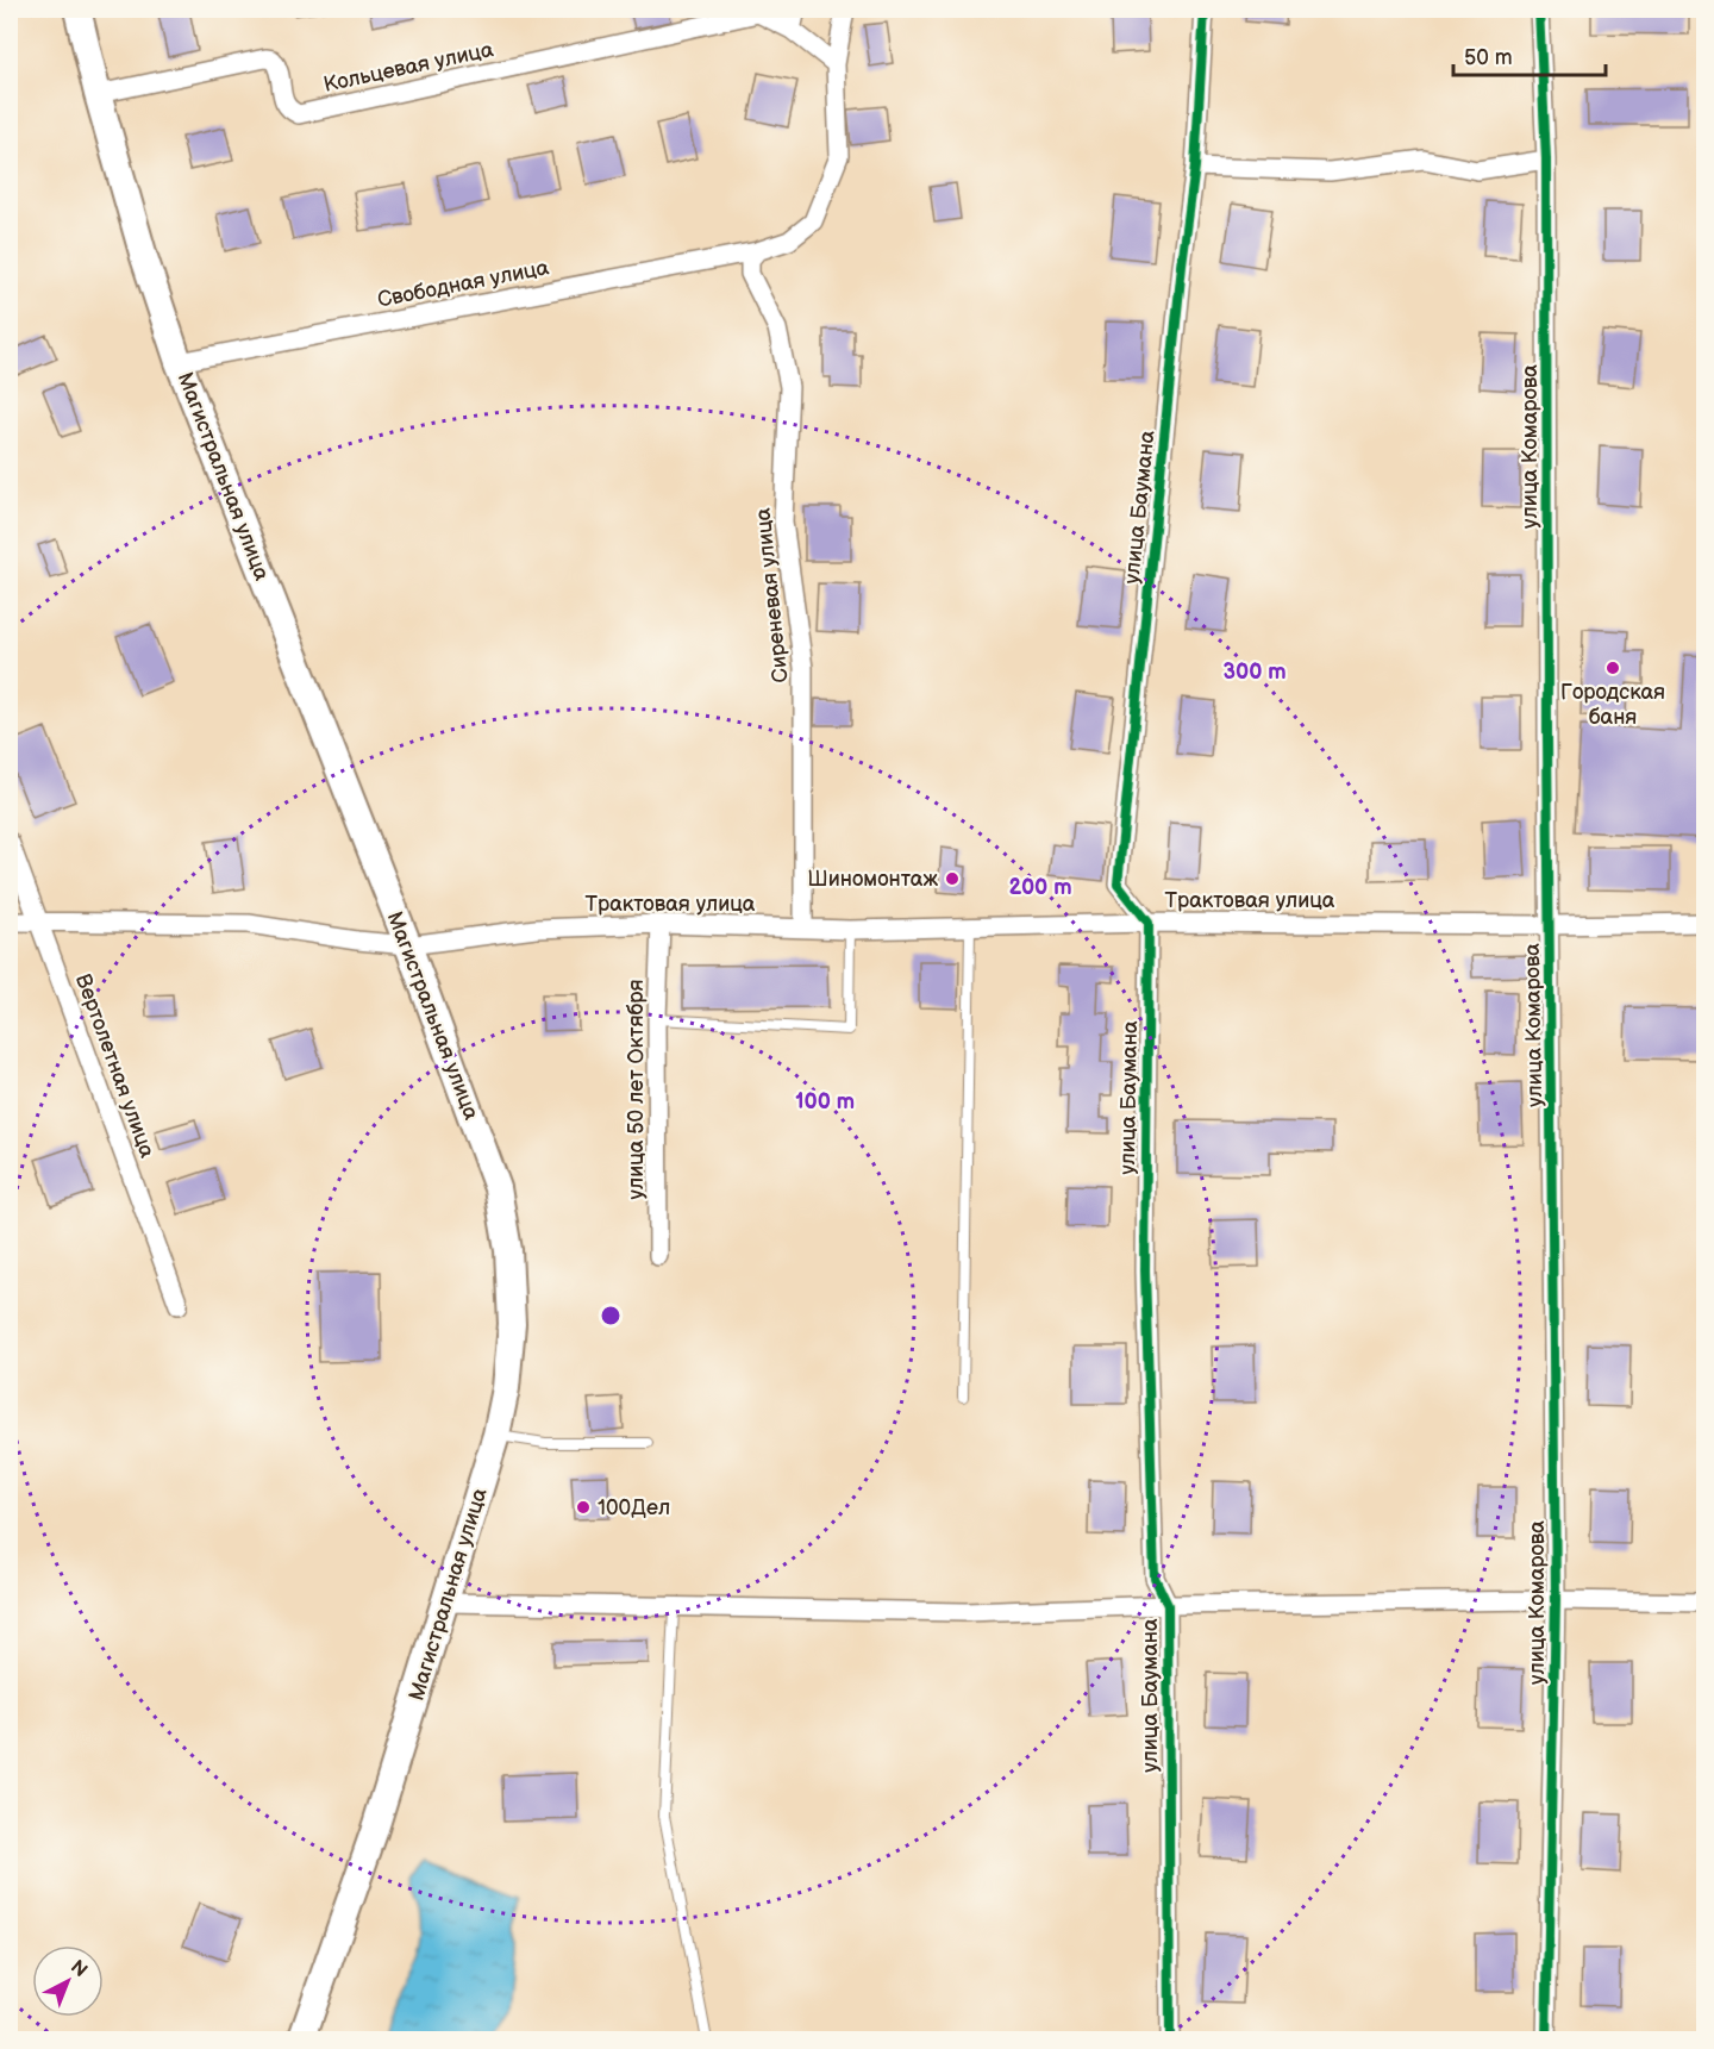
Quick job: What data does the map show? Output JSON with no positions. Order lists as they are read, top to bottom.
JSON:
{
  "streets": {
    "main road": ["Магистральная улица"],
    "street": [
      "Кольцевая улица",
      "Свободная улица",
      "улица Комарова",
      "улица Баумана",
      "Сиреневая улица",
      "Трактовая улица",
      "Вертолетная улица",
      "улица 50 лет Октября"
    ]
  },
  "crossings": [
    ["Кольцевая улица", "Магистральная улица"],
    ["Свободная улица", "Магистральная улица"],
    ["Свободная улица", "Сиреневая улица"],
    ["улица Комарова", "Трактовая улица"],
    ["Магистральная улица", "Трактовая улица"],
    ["улица Баумана", "Трактовая улица"],
    ["Сиреневая улица", "Трактовая улица"],
    ["Трактовая улица", "Вертолетная улица"],
    ["Трактовая улица", "улица 50 лет Октября"]
  ],
  "places": ["Городская баня", "Шиномонтаж", "100Дел"],
  "scale_bar": "50 m",
  "north": "top right",
  "rings": ["300 m", "200 m", "100 m"]
}
